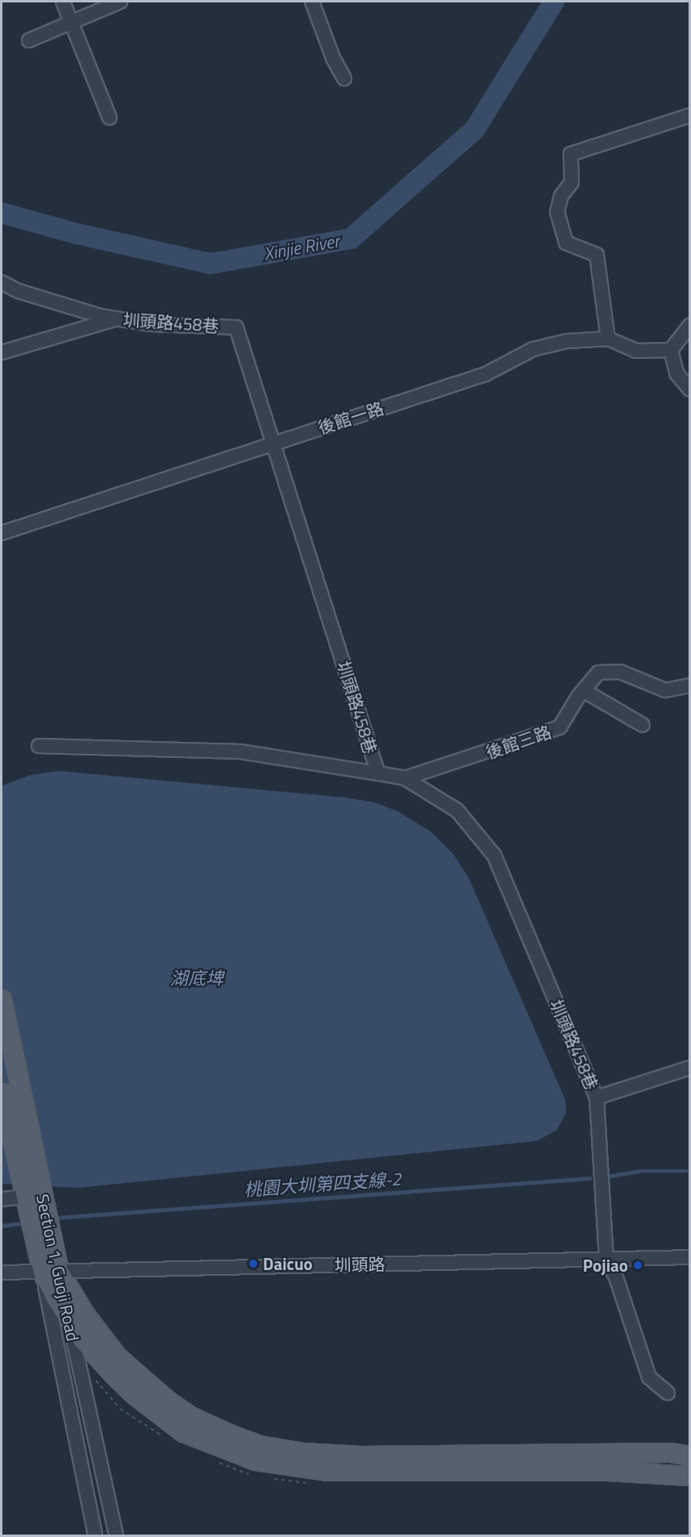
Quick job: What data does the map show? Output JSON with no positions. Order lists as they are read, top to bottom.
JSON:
{
  "streets": {
    "main road": ["Section 1, Guoji Road"],
    "street": [
      "圳頭路458巷",
      "後館一路",
      "後館三路",
      "圳頭路"
    ]
  },
  "crossings": [
    ["圳頭路458巷", "後館一路"],
    ["圳頭路458巷", "後館三路"],
    ["圳頭路458巷", "圳頭路"],
    ["圳頭路", "Section 1, Guoji Road"]
  ],
  "water": ["Xinjie River", "湖底埤", "桃園大圳第四支線-2"],
  "places": ["Daicuo", "Pojiao"]
}
